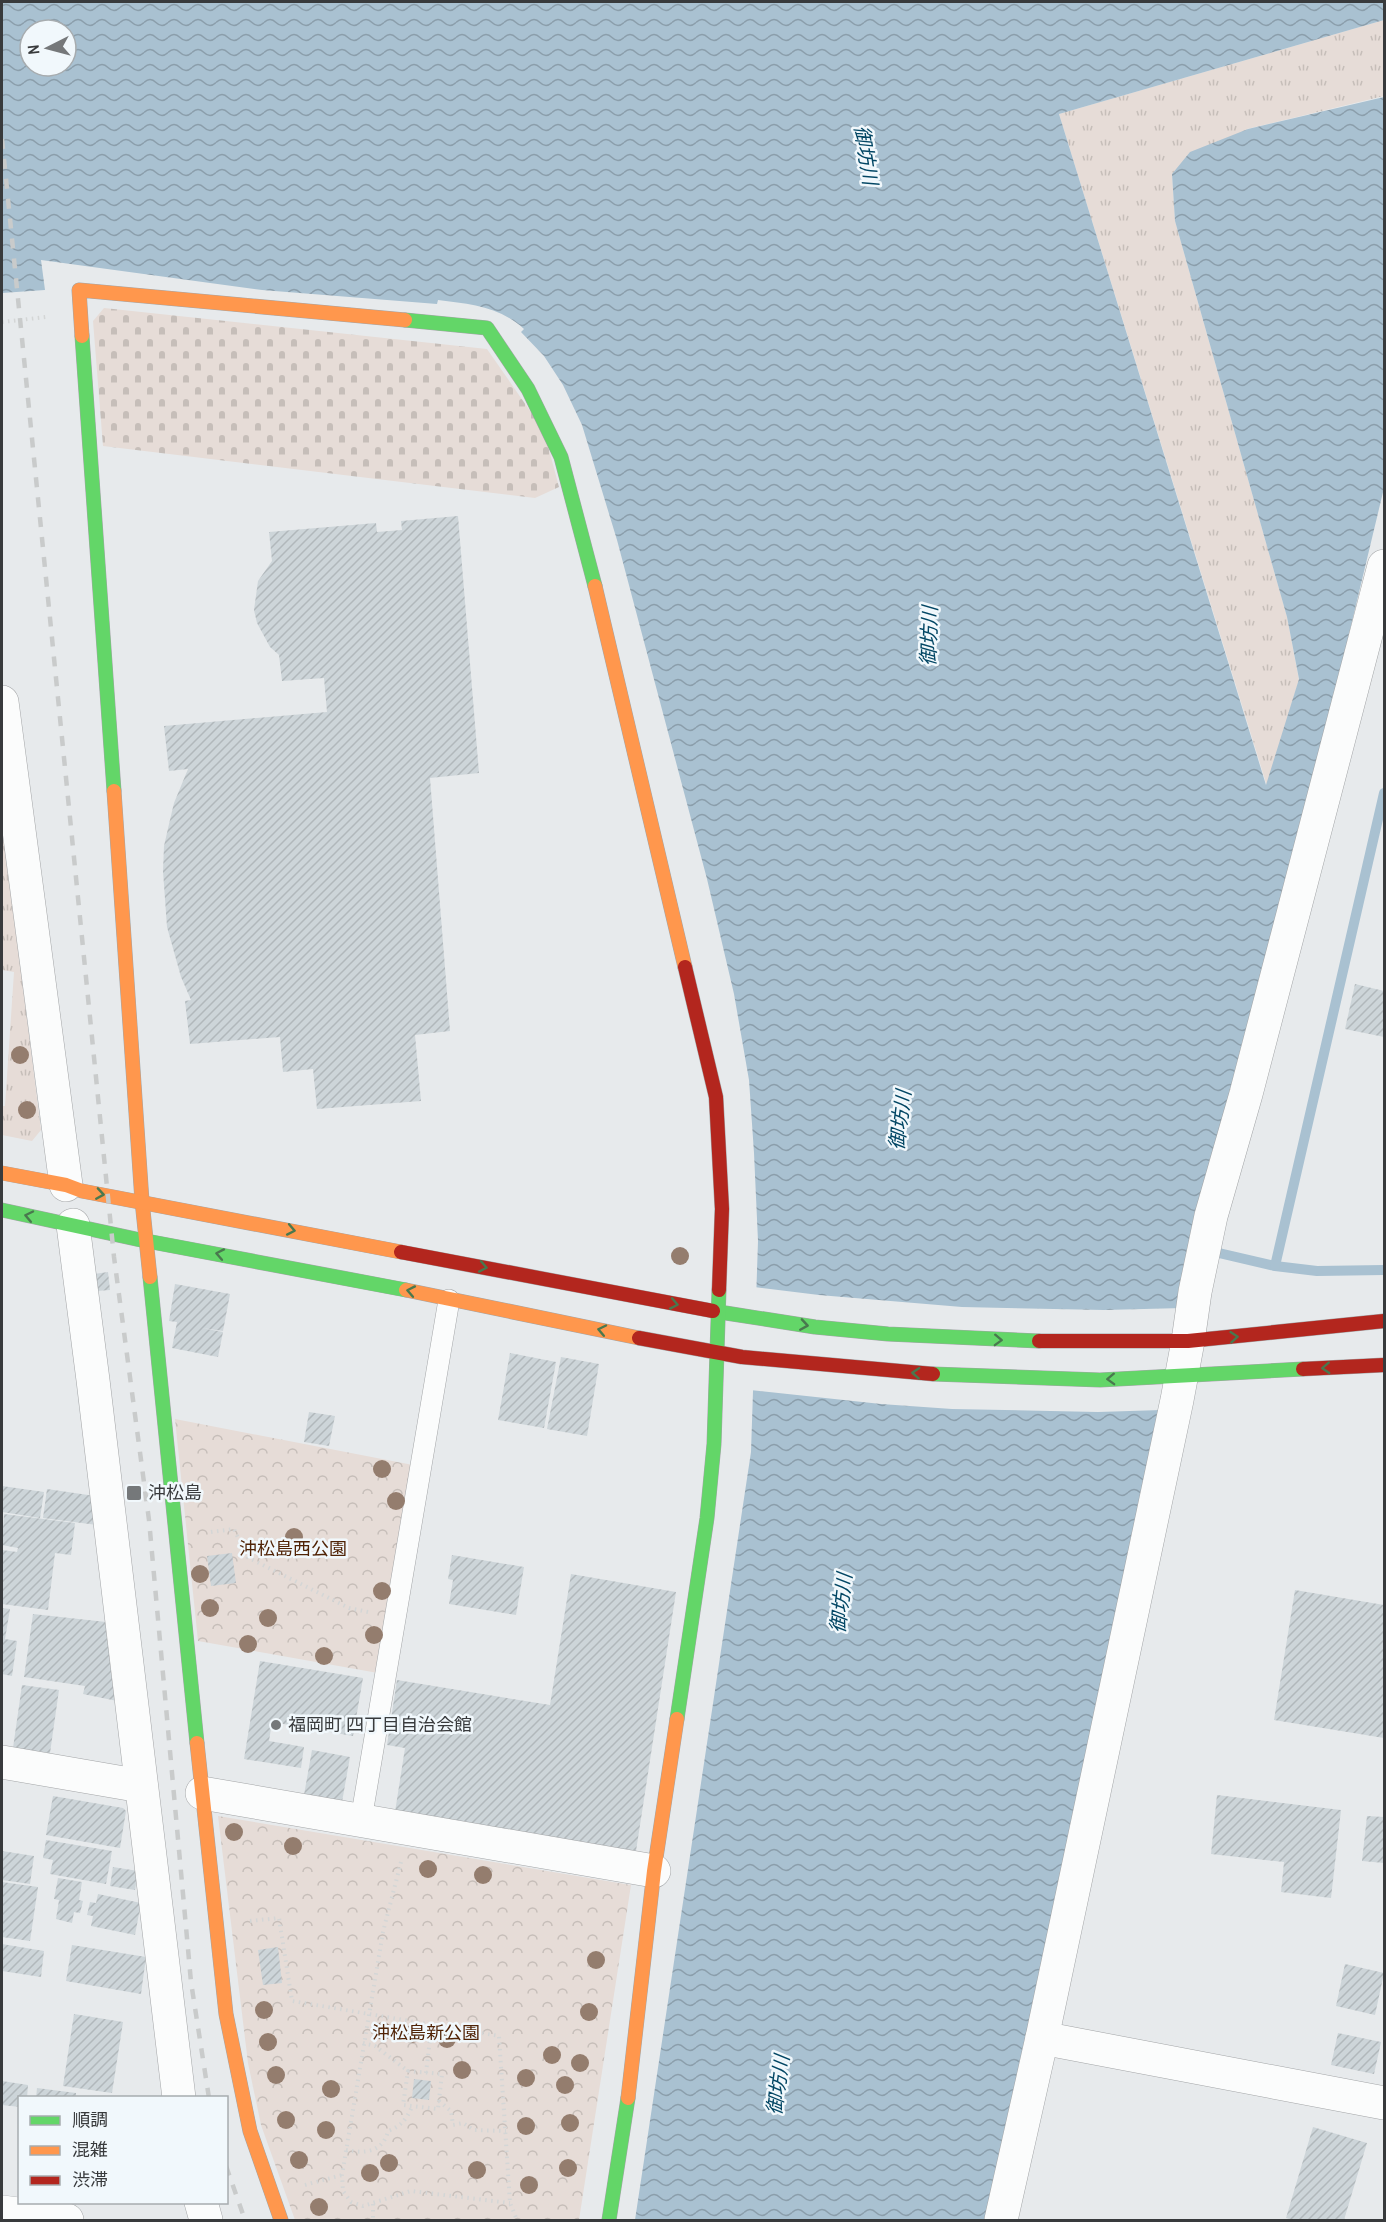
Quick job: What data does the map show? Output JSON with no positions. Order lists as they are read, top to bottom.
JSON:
{
  "water": ["御坊川"],
  "parks": ["沖松島西公園", "沖松島新公園"],
  "places": {
    "transit": ["沖松島"],
    "other": ["福岡町 四丁目自治会館"]
  },
  "legend": ["順調", "混雑", "渋滞"],
  "north": "left"
}
